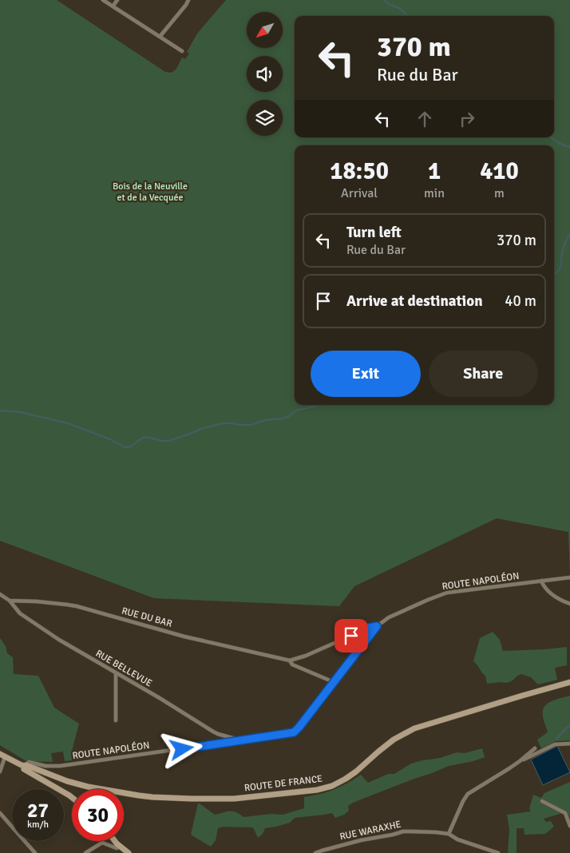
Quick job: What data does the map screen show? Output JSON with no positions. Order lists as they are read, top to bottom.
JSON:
{
  "streets": {
    "main road": ["ROUTE DE FRANCE"],
    "street": [
      "ROUTE NAPOLÉON",
      "RUE DU BAR",
      "RUE BELLEVUE",
      "RUE WARAXHE"
    ]
  },
  "crossings": [
    ["ROUTE NAPOLÉON", "RUE DU BAR"],
    ["ROUTE NAPOLÉON", "RUE BELLEVUE"],
    ["ROUTE NAPOLÉON", "ROUTE DE FRANCE"],
    ["RUE DU BAR", "RUE BELLEVUE"]
  ],
  "parks": ["Bois de la Neuville et de la Vecquée"],
  "north": "bottom left",
  "page": {
    "turn": ["370 m", "Rue du Bar"],
    "eta": [
      "18:50",
      "Arrival",
      "1",
      "min",
      "410",
      "m"
    ],
    "list": [
      {
        "name": "Turn left",
        "note": "Rue du Bar",
        "value": "370 m"
      },
      {
        "name": "Arrive at destination",
        "value": "40 m"
      }
    ],
    "buttons": ["Exit", "Share"],
    "speed": "27 km/h",
    "limit": "30"
  }
}
